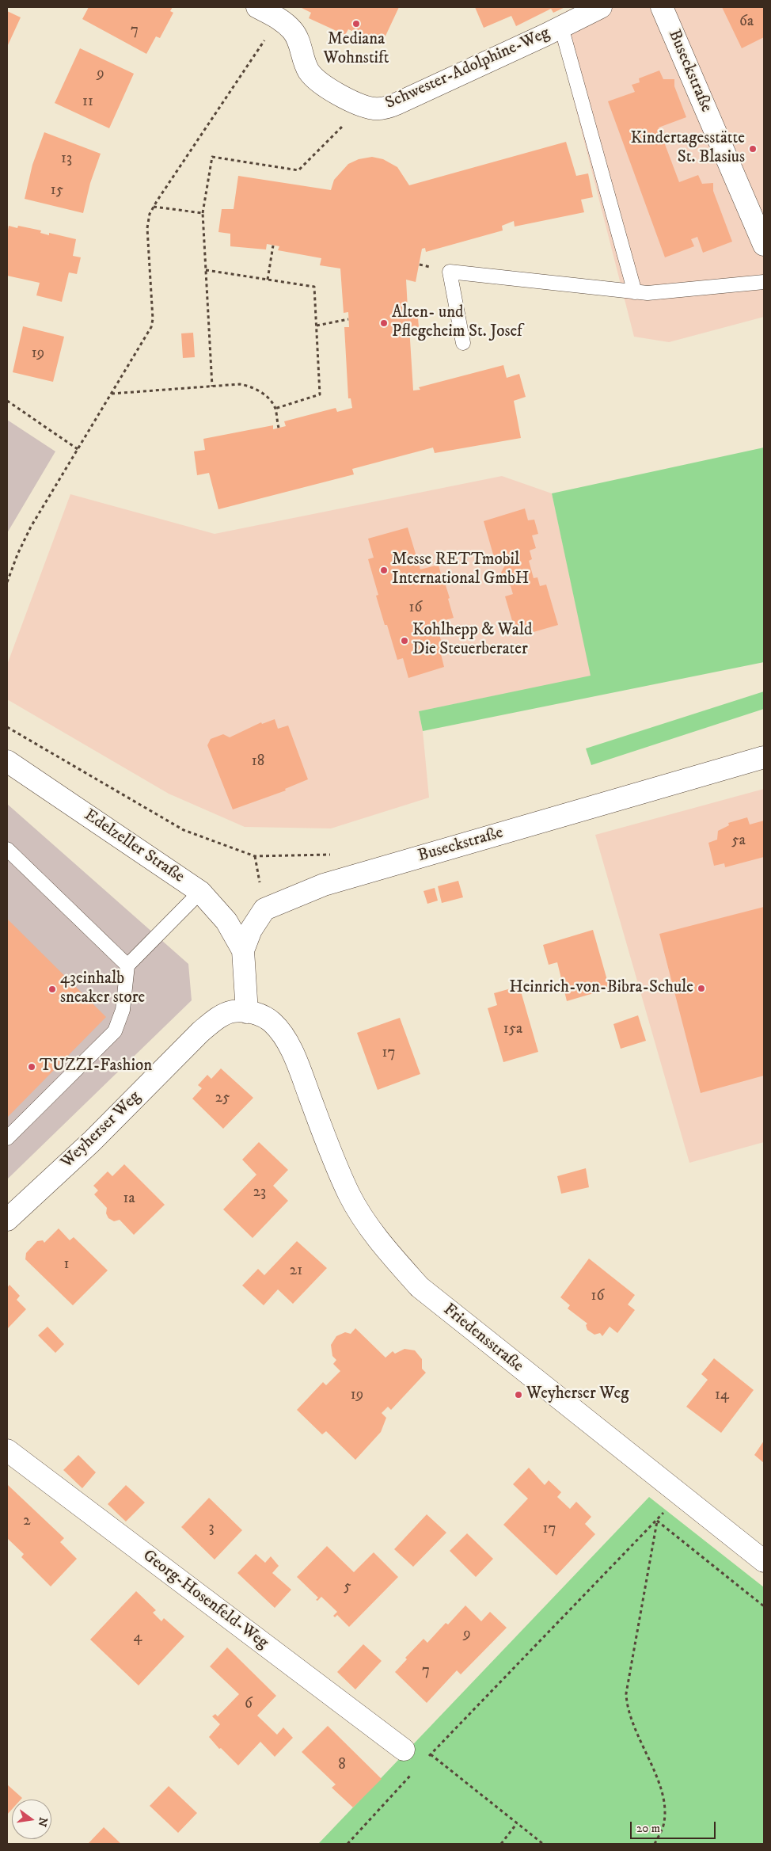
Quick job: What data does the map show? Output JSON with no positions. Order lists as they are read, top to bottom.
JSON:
{
  "streets": {
    "street": [
      "Schwester-Adolphine-Weg",
      "Buseckstraße",
      "Edelzeller Straße",
      "Weyherser Weg",
      "Friedensstraße",
      "Georg-Hosenfeld-Weg"
    ]
  },
  "crossings": [
    ["Buseckstraße", "Edelzeller Straße"],
    ["Buseckstraße", "Weyherser Weg"],
    ["Weyherser Weg", "Friedensstraße"]
  ],
  "places": [
    "Mediana Wohnstift",
    "Kindertagesstätte St. Blasius",
    "Alten- und Pflegeheim St. Josef",
    "Messe RETTmobil International GmbH",
    "Kohlhepp & Wald Die Steuerberater",
    "Heinrich-von-Bibra-Schule",
    "43einhalb sneaker store",
    "TUZZI-Fashion",
    "Weyherser Weg"
  ],
  "house_numbers": [
    "6a",
    "7",
    "9",
    "11",
    "13",
    "15",
    "19",
    "16",
    "18",
    "5a",
    "15a",
    "17",
    "25",
    "23",
    "1a",
    "1",
    "21",
    "16",
    "19",
    "14",
    "2",
    "3",
    "17",
    "5",
    "9",
    "4",
    "7",
    "6",
    "8"
  ],
  "scale_bar": "20 m",
  "north": "right"
}
